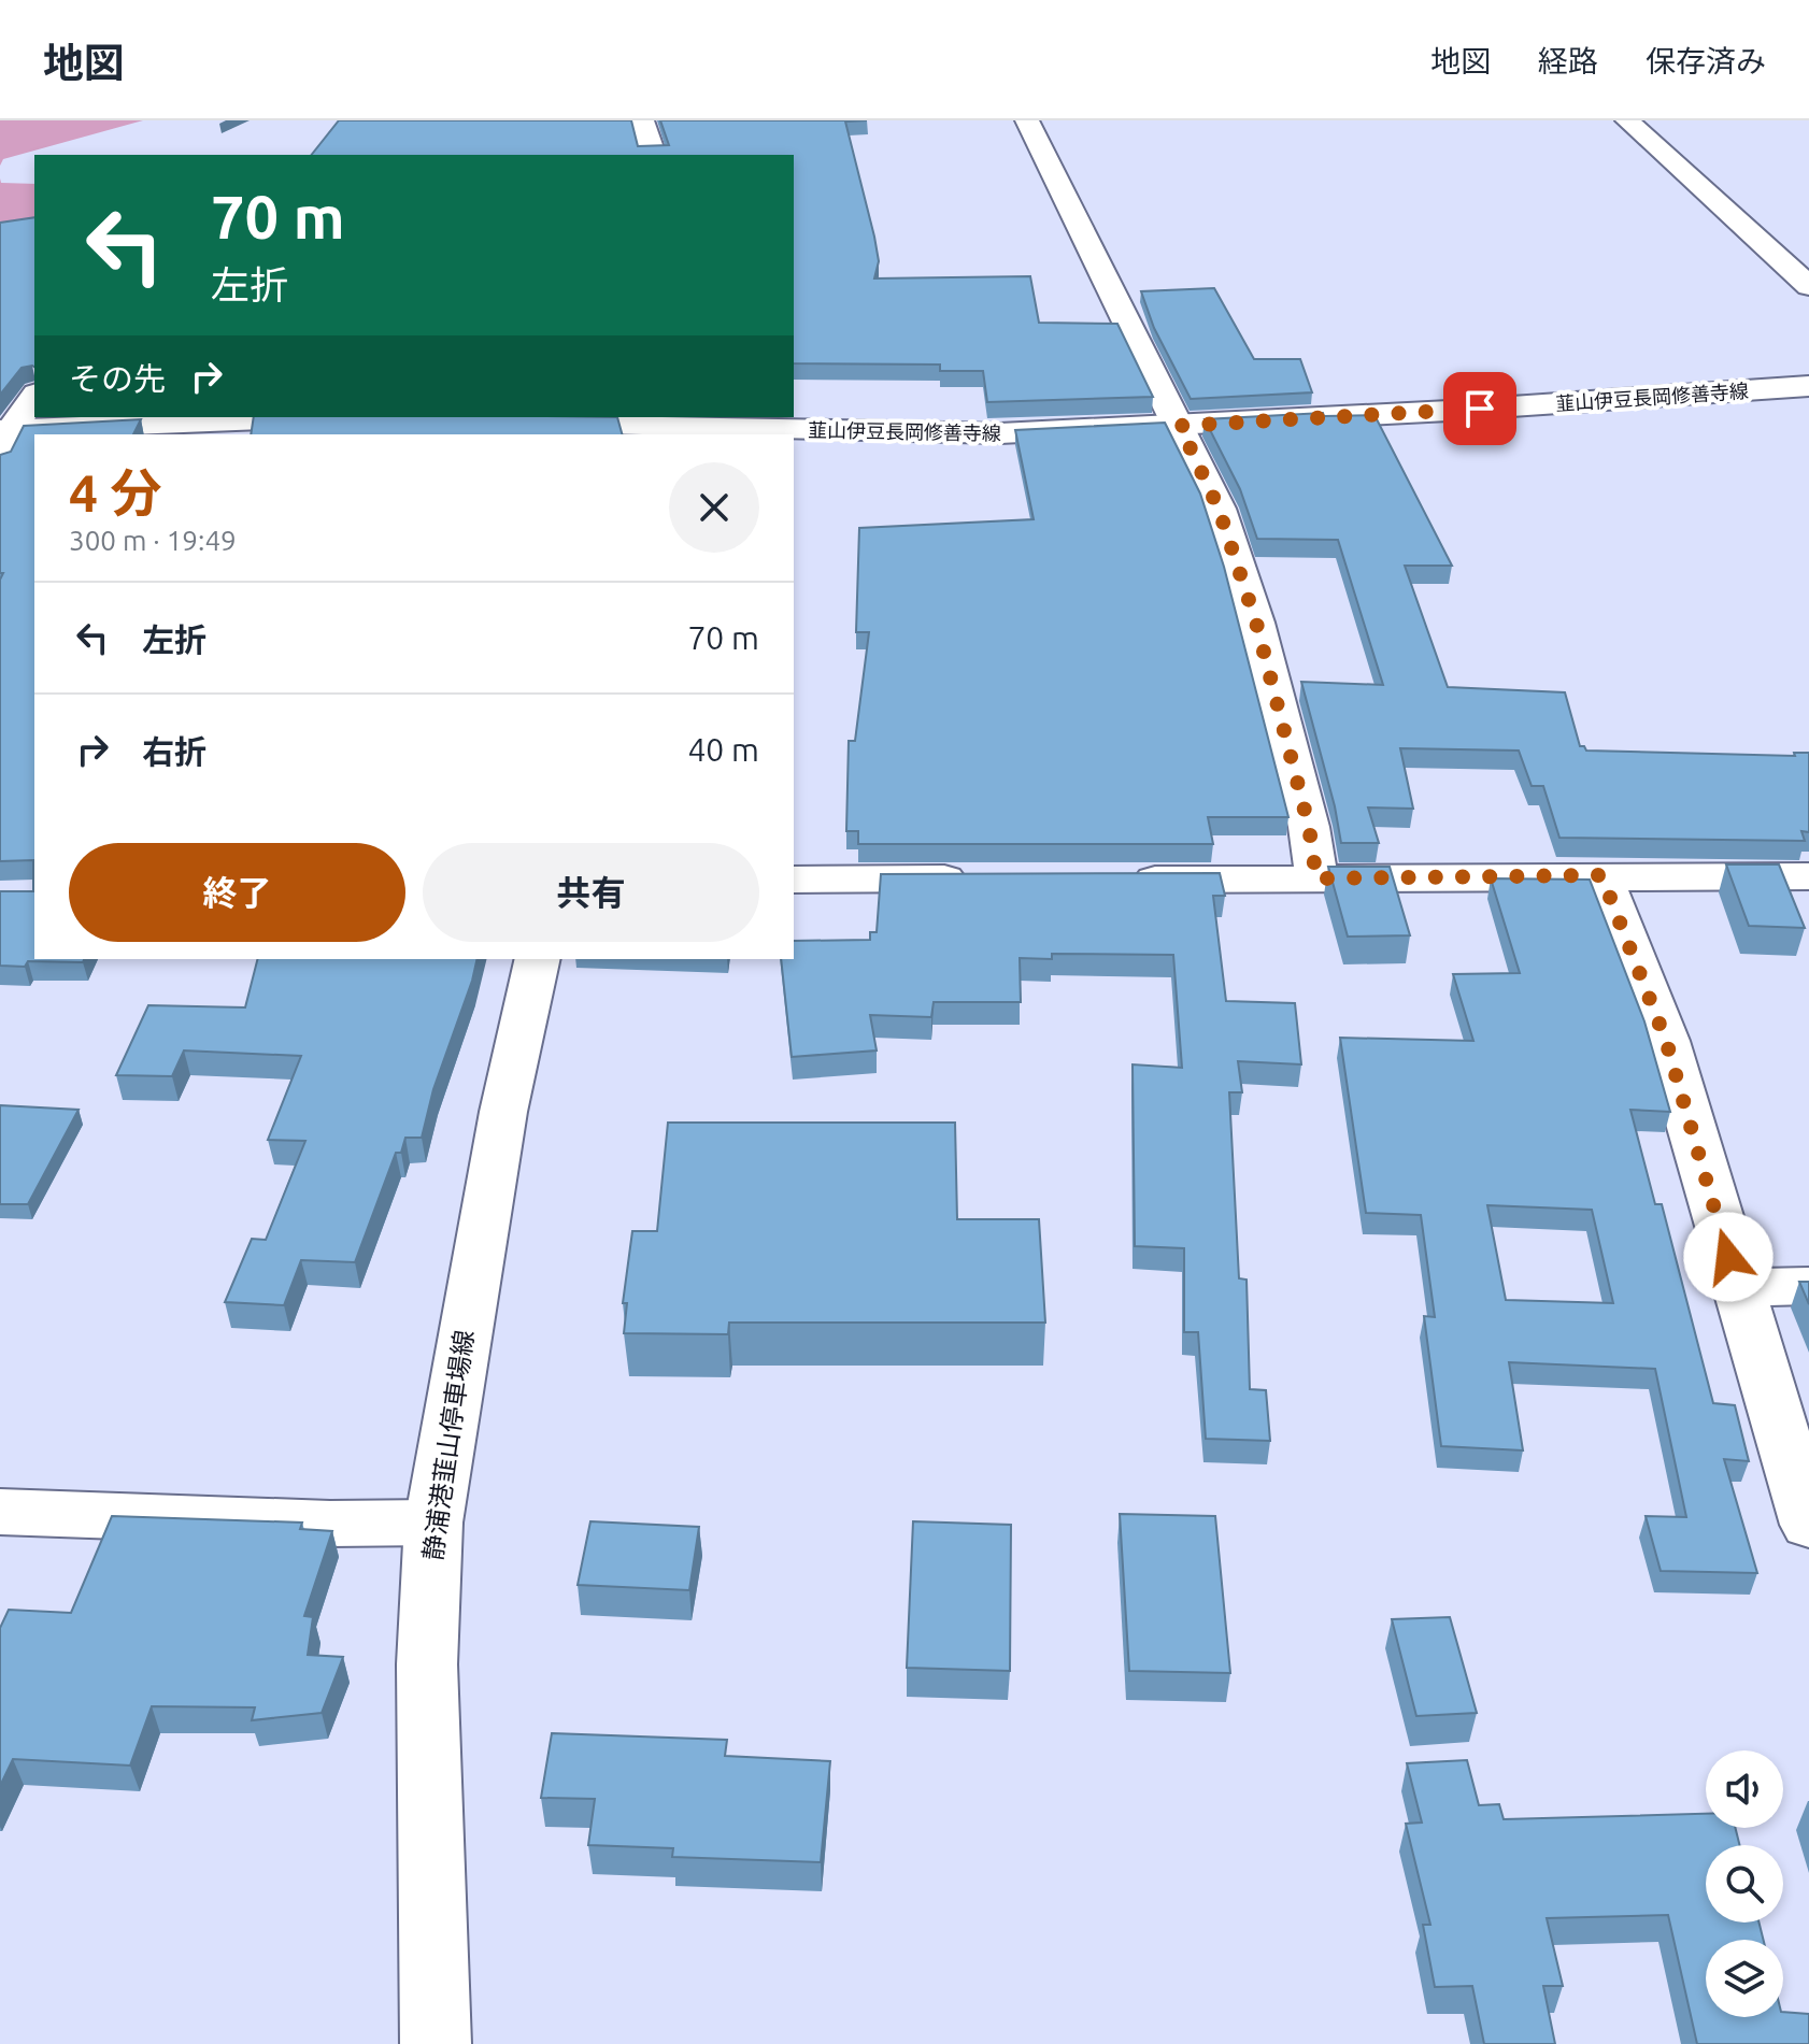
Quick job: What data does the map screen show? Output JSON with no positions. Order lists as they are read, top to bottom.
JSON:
{
  "streets": {
    "street": ["韮山伊豆長岡修善寺線", "静浦港韮山停車場線"]
  },
  "page": {
    "header": "地図",
    "nav": ["地図", "経路", "保存済み"],
    "turn": ["70 m", "左折"],
    "then": "その先",
    "heading": ["4 分", "300 m · 19:49"],
    "list": [
      {
        "name": "左折",
        "value": "70 m"
      },
      {
        "name": "右折",
        "value": "40 m"
      }
    ],
    "buttons": ["終了", "共有"]
  }
}
